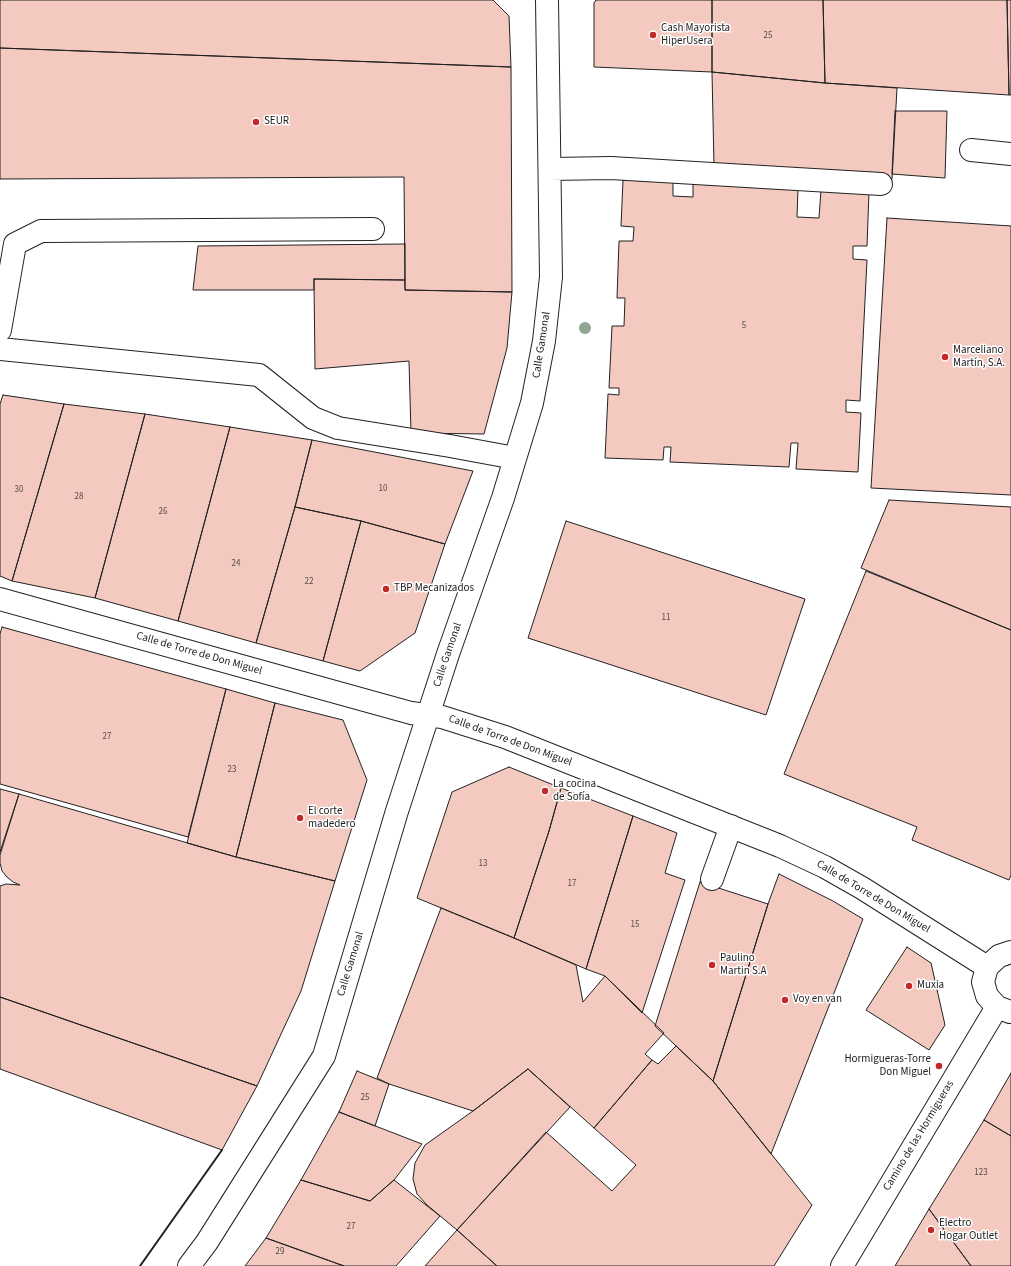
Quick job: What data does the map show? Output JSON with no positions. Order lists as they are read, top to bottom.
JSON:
{
  "streets": {
    "street": ["Calle Gamonal", "Calle de Torre de Don Miguel", "Camino de las Hormigueras"]
  },
  "crossings": [
    ["Calle Gamonal", "Calle de Torre de Don Miguel"]
  ],
  "places": [
    "Cash Mayorista HiperUsera",
    "SEUR",
    "Marceliano Martín, S.A.",
    "TBP Mecanizados",
    "La cocina de Sofía",
    "El corte madedero",
    "Paulino Martin S.A",
    "Muxia",
    "Voy en van",
    "Hormigueras-Torre Don Miguel",
    "Electro Hogar Outlet"
  ],
  "house_numbers": [
    "25",
    "5",
    "10",
    "30",
    "28",
    "26",
    "24",
    "22",
    "11",
    "27",
    "23",
    "13",
    "17",
    "15",
    "25",
    "123",
    "27",
    "29"
  ]
}
